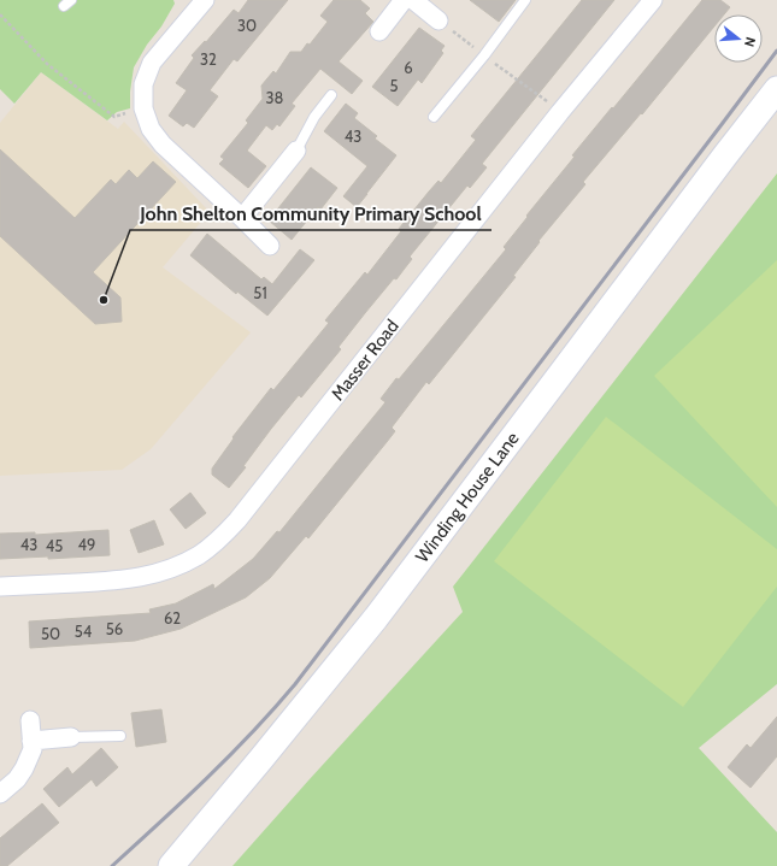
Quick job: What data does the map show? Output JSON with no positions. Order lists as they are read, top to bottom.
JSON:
{
  "streets": {
    "street": ["Masser Road", "Winding House Lane"]
  },
  "places": ["John Shelton Community Primary School"],
  "house_numbers": [
    "30",
    "32",
    "6",
    "5",
    "38",
    "43",
    "51",
    "43",
    "49",
    "45",
    "62",
    "56",
    "54",
    "50"
  ],
  "north": "right"
}
